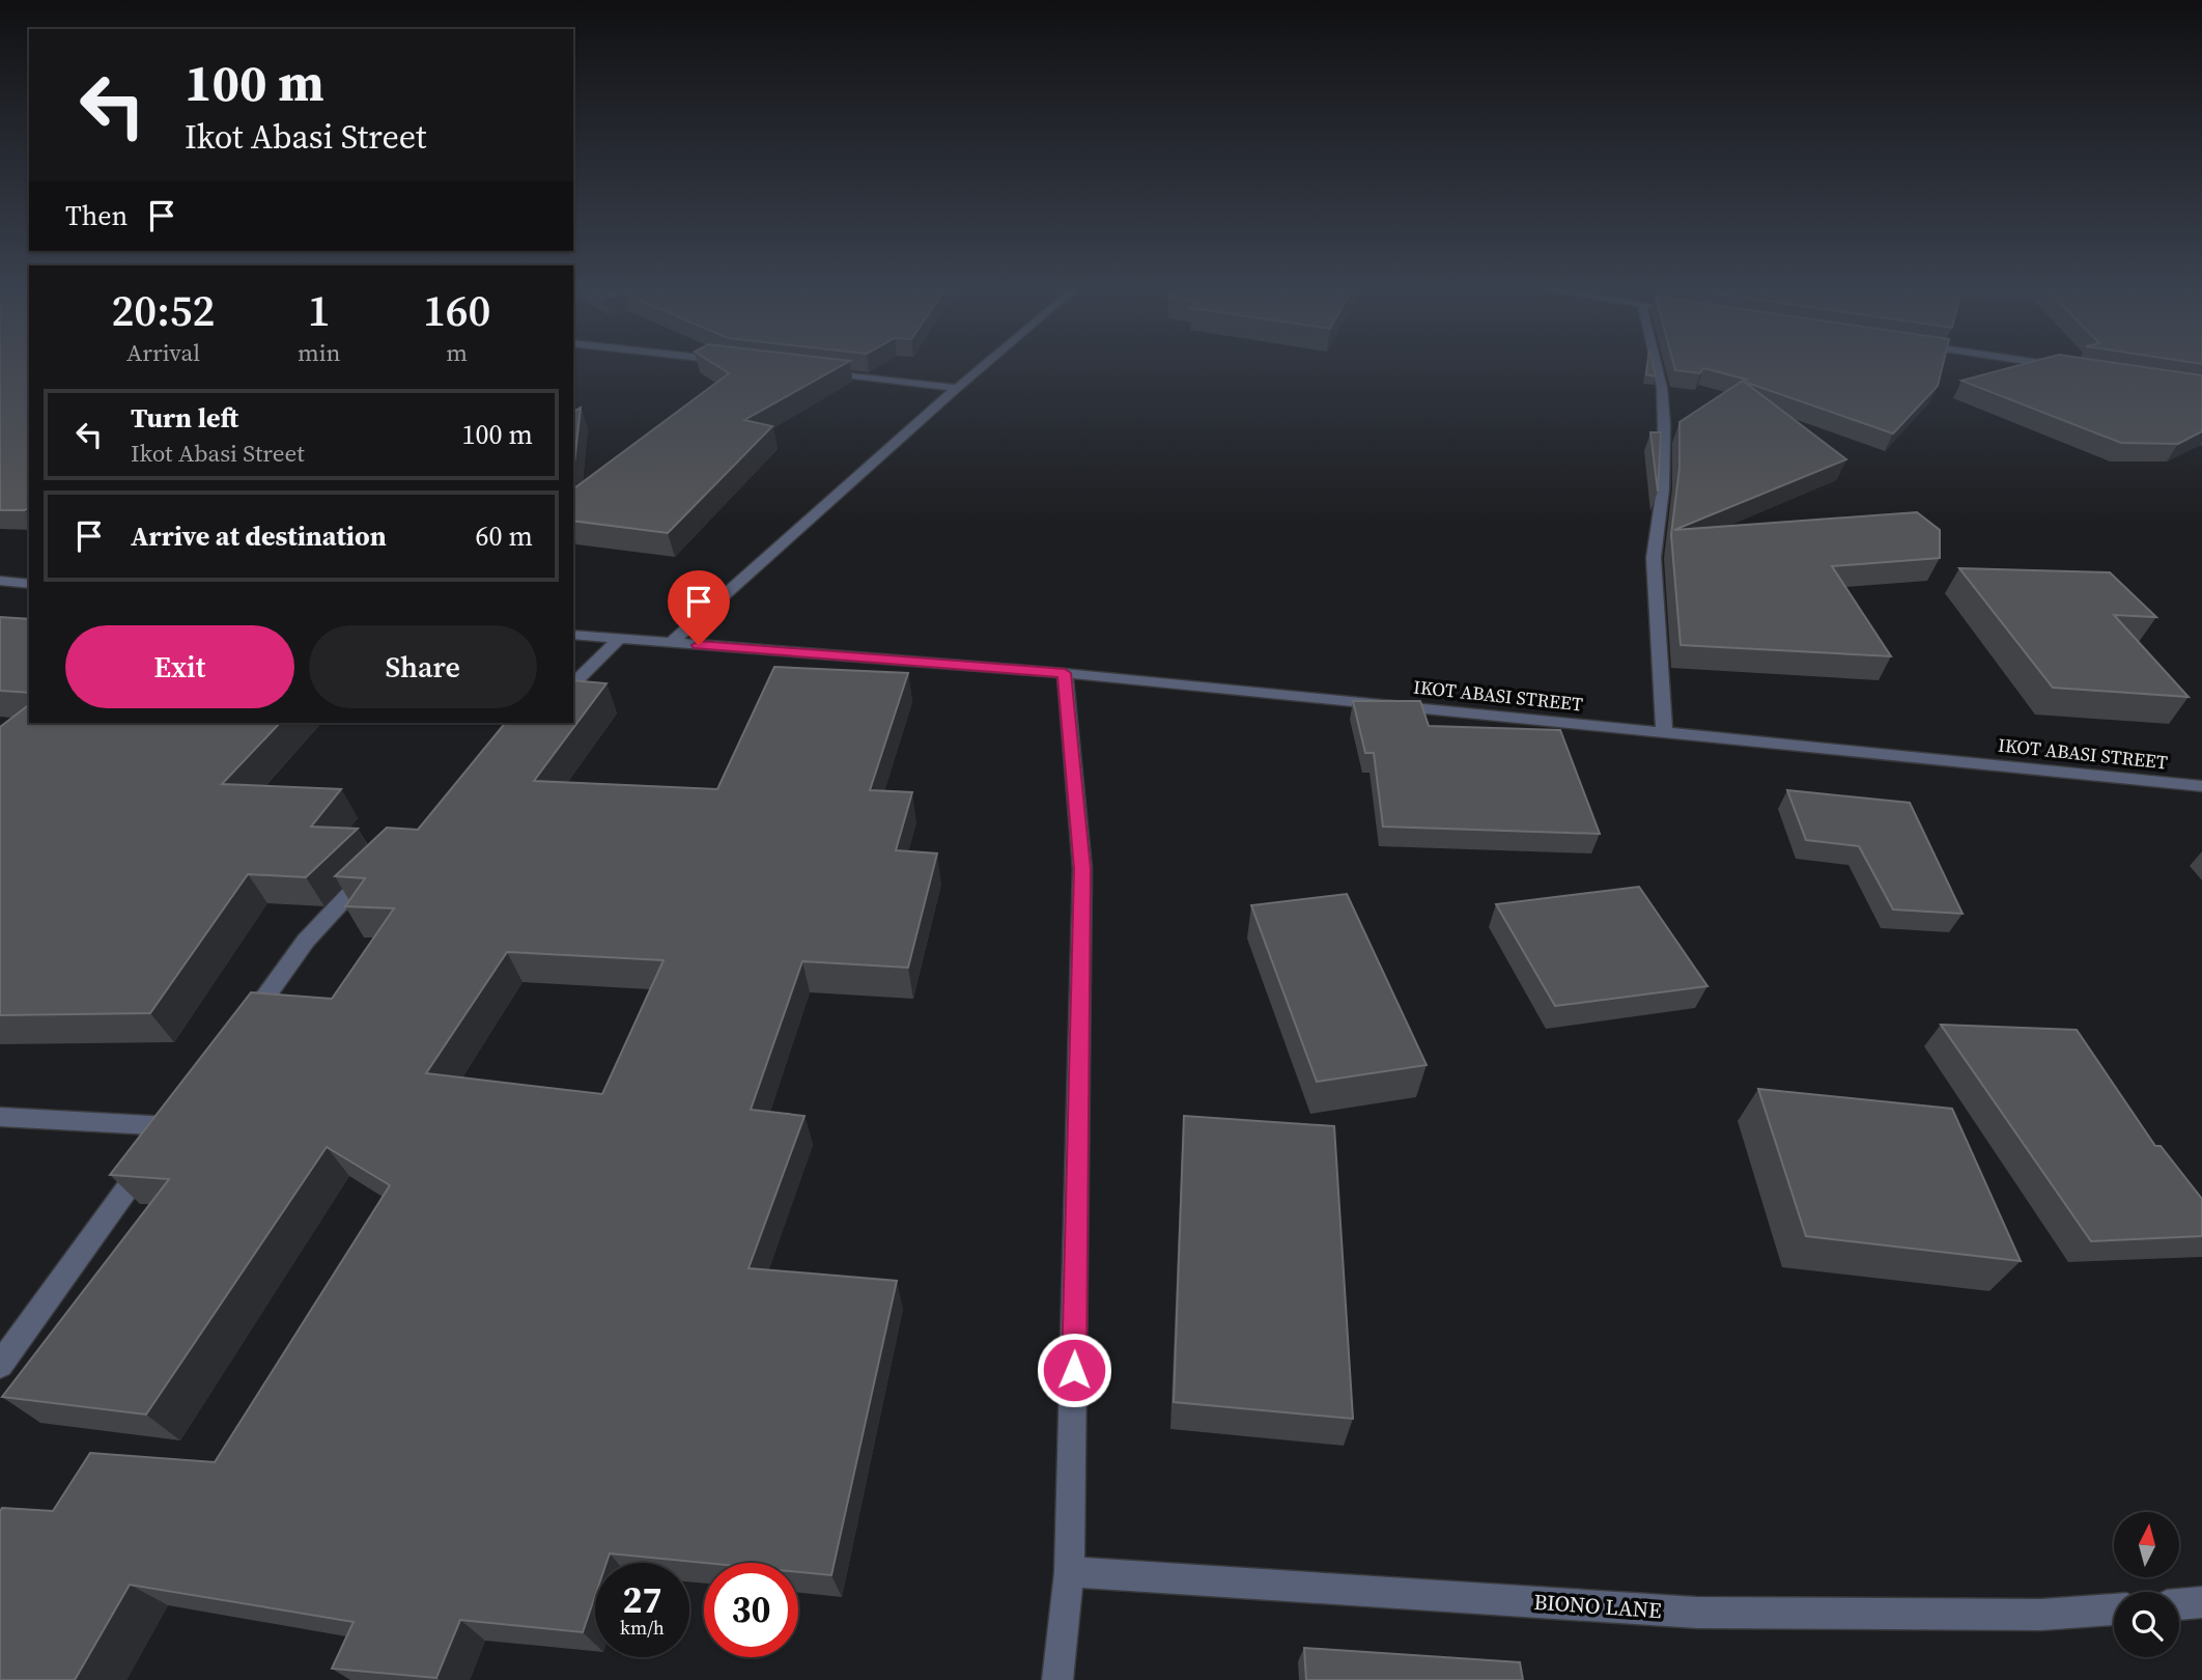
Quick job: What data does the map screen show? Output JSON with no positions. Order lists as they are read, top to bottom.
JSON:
{
  "streets": {
    "street": ["IKOT ABASI STREET", "BIONO LANE"]
  },
  "north": "top",
  "page": {
    "turn": ["100 m", "Ikot Abasi Street"],
    "then": "Then",
    "eta": [
      "20:52",
      "Arrival",
      "1",
      "min",
      "160",
      "m"
    ],
    "list": [
      {
        "name": "Turn left",
        "note": "Ikot Abasi Street",
        "value": "100 m"
      },
      {
        "name": "Arrive at destination",
        "value": "60 m"
      }
    ],
    "buttons": ["Exit", "Share"],
    "speed": "27 km/h",
    "limit": "30"
  }
}
